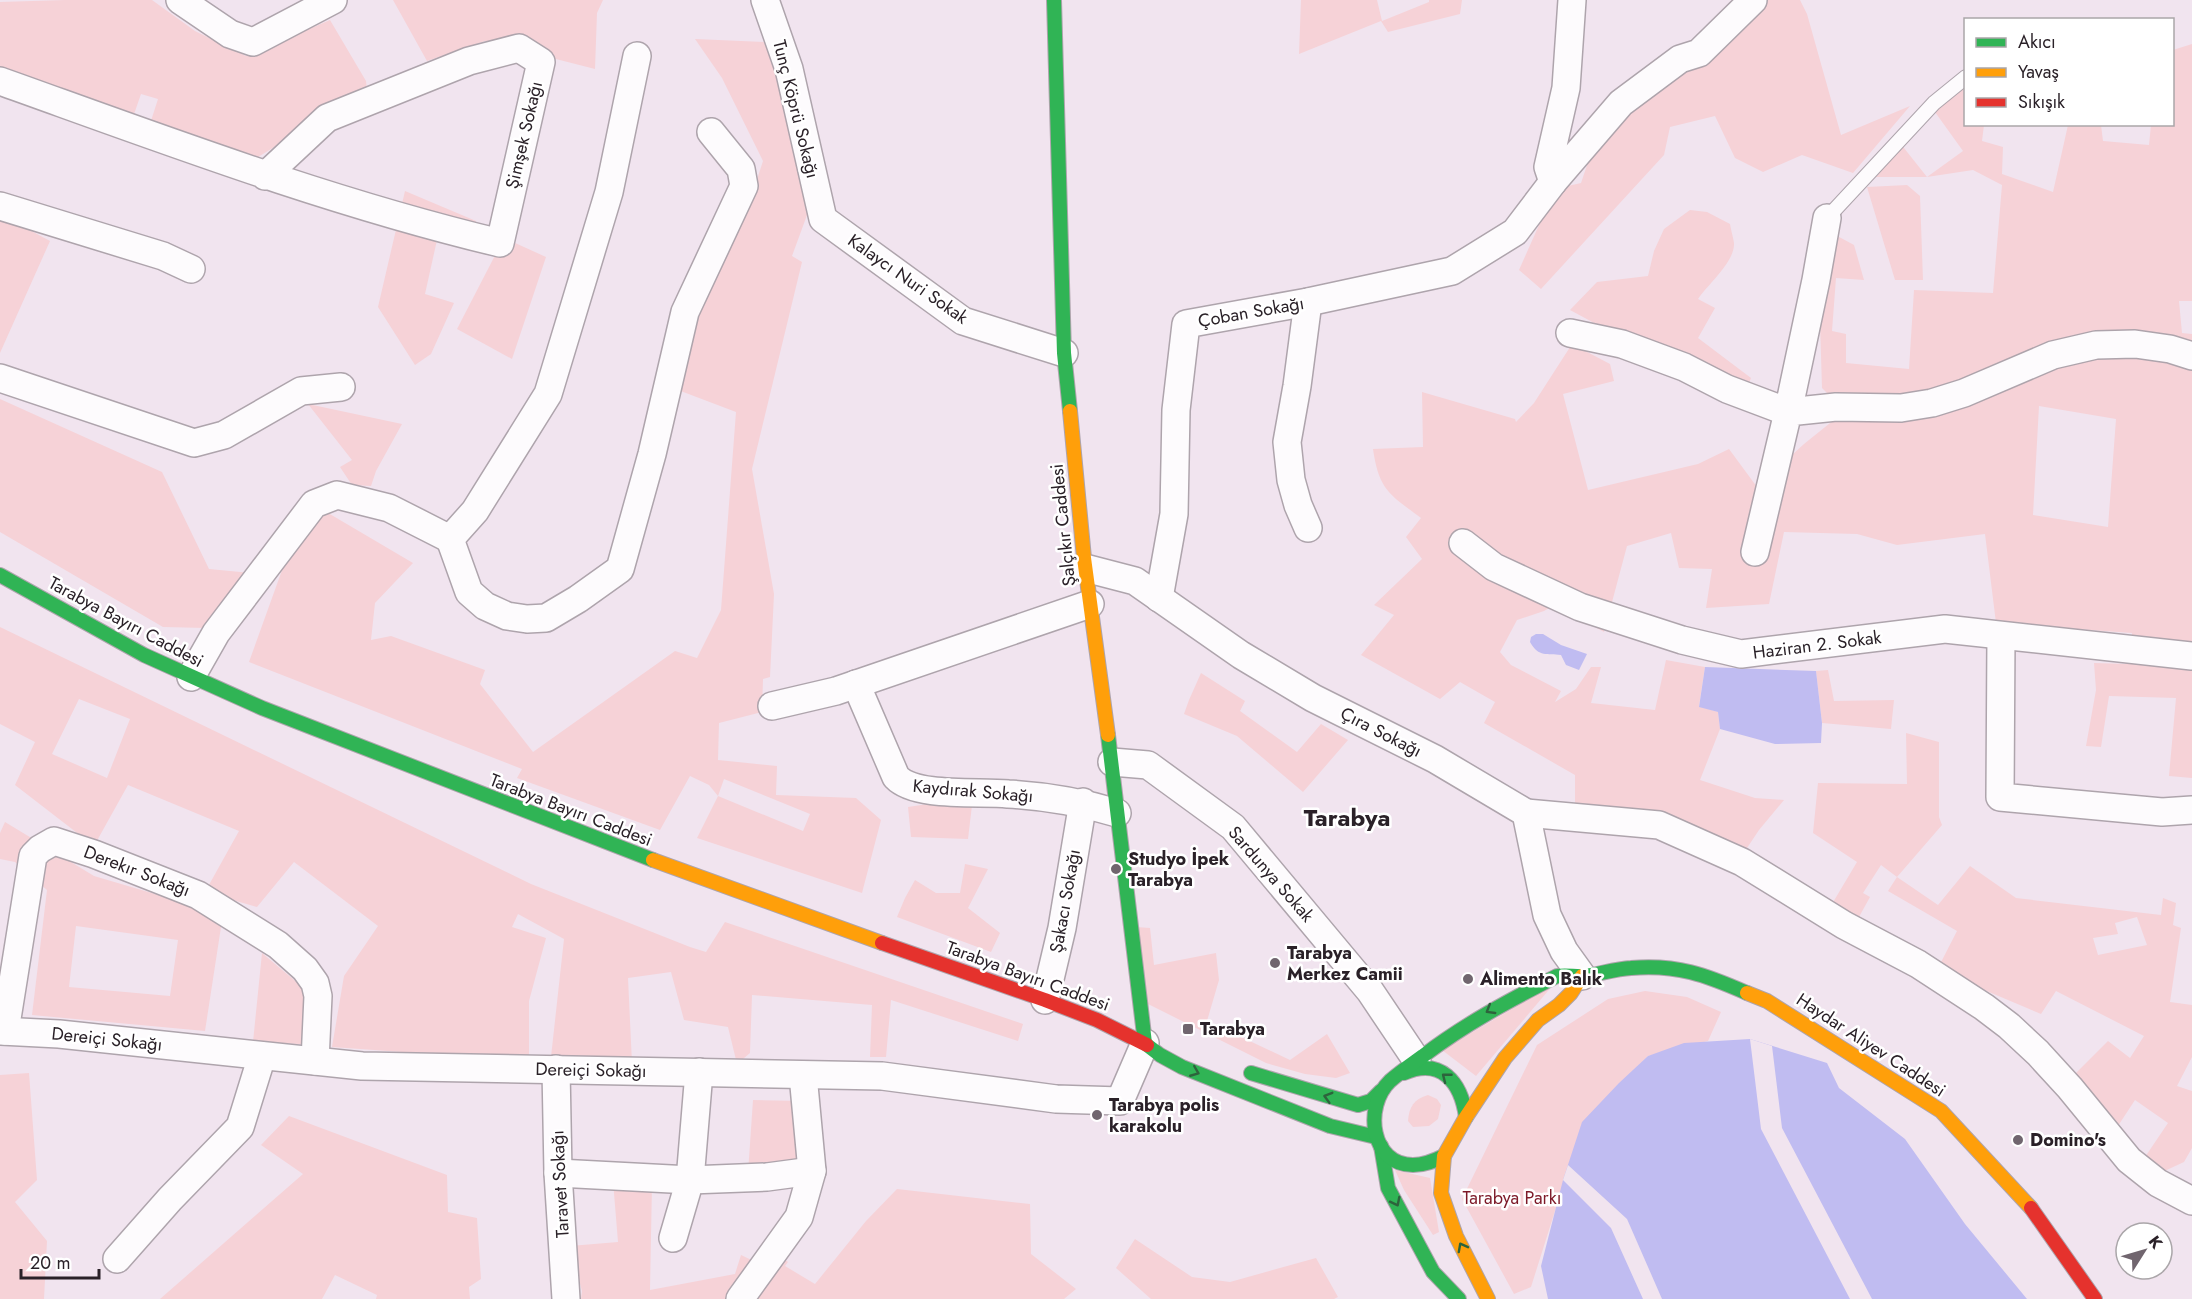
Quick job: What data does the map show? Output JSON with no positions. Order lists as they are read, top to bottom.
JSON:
{
  "streets": {
    "main road": ["Şalçıkır Caddesi", "Tarabya Bayırı Caddesi", "Haydar Aliyev Caddesi"],
    "street": [
      "Tunç Köprü Sokağı",
      "Şimşek Sokağı",
      "Kalaycı Nuri Sokak",
      "Çoban Sokağı",
      "Haziran 2. Sokak",
      "Çıra Sokağı",
      "Kaydırak Sokağı",
      "Derekır Sokağı",
      "Sardunya Sokak",
      "Şakacı Sokağı",
      "Dereiçi Sokağı",
      "Taravet Sokağı"
    ]
  },
  "crossings": [
    ["Tunç Köprü Sokağı", "Kalaycı Nuri Sokak"],
    ["Kalaycı Nuri Sokak", "Şalçıkır Caddesi"],
    ["Çoban Sokağı", "Çıra Sokağı"],
    ["Şalçıkır Caddesi", "Tarabya Bayırı Caddesi"],
    ["Şalçıkır Caddesi", "Çıra Sokağı"],
    ["Şalçıkır Caddesi", "Kaydırak Sokağı"],
    ["Şalçıkır Caddesi", "Sardunya Sokak"],
    ["Şalçıkır Caddesi", "Dereiçi Sokağı"],
    ["Tarabya Bayırı Caddesi", "Sardunya Sokak"],
    ["Tarabya Bayırı Caddesi", "Şakacı Sokağı"],
    ["Tarabya Bayırı Caddesi", "Dereiçi Sokağı"],
    ["Tarabya Bayırı Caddesi", "Haydar Aliyev Caddesi"],
    ["Kaydırak Sokağı", "Şakacı Sokağı"],
    ["Derekır Sokağı", "Dereiçi Sokağı"],
    ["Sardunya Sokak", "Haydar Aliyev Caddesi"],
    ["Dereiçi Sokağı", "Taravet Sokağı"]
  ],
  "districts": ["Tarabya"],
  "parks": ["Tarabya Parkı"],
  "places": {
    "other": [
      "Studyo İpek Tarabya",
      "Tarabya Merkez Camii",
      "Alimento Balık",
      "Tarabya polis karakolu",
      "Domino's"
    ],
    "transit": ["Tarabya"]
  },
  "legend": ["Akıcı", "Yavaş", "Sıkışık"],
  "scale_bar": "20 m",
  "north": "top right"
}
